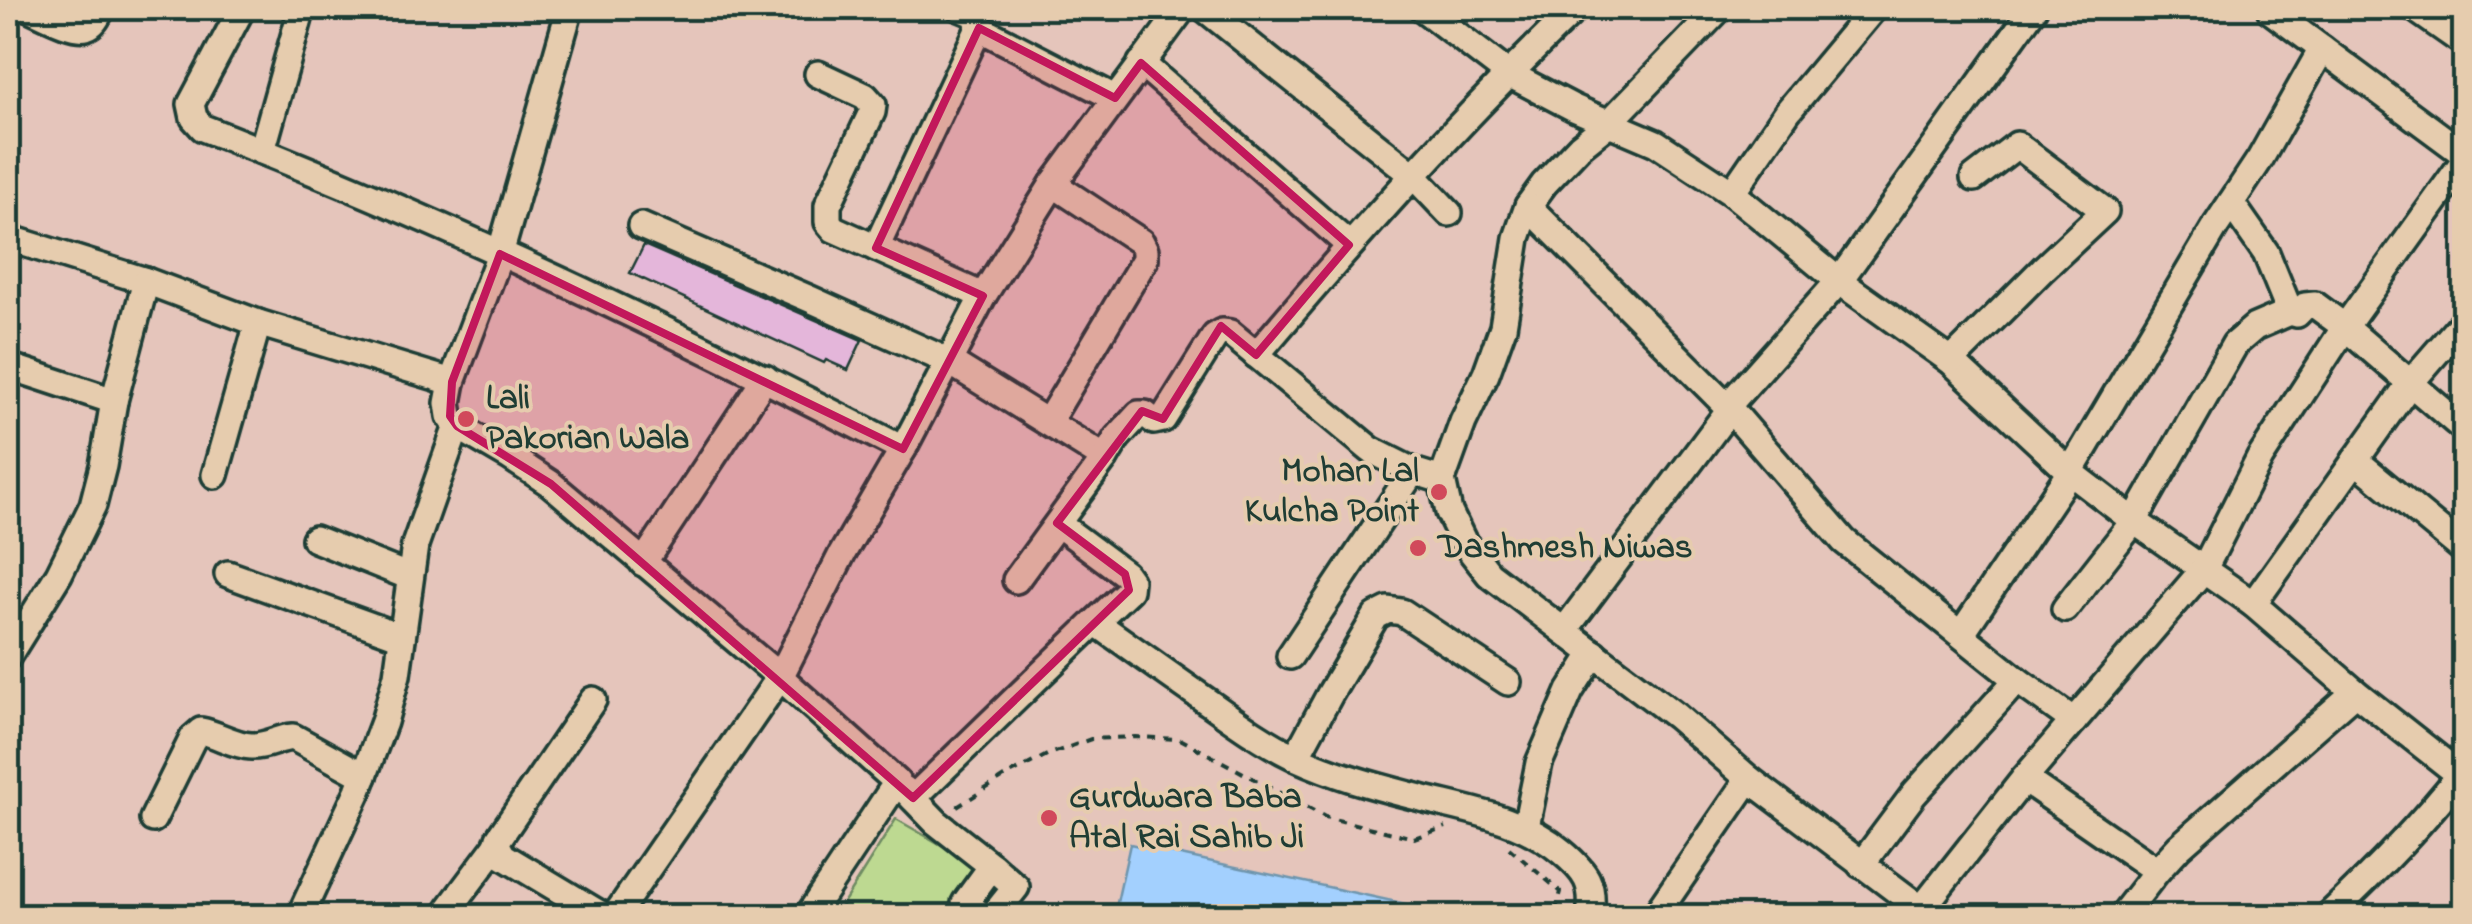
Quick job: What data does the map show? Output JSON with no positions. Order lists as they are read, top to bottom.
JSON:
{
  "places": [
    "Lali Pakorian Wala",
    "Mohan Lal Kulcha Point",
    "Dashmesh Niwas",
    "Gurdwara Baba Atal Rai Sahib Ji"
  ]
}
